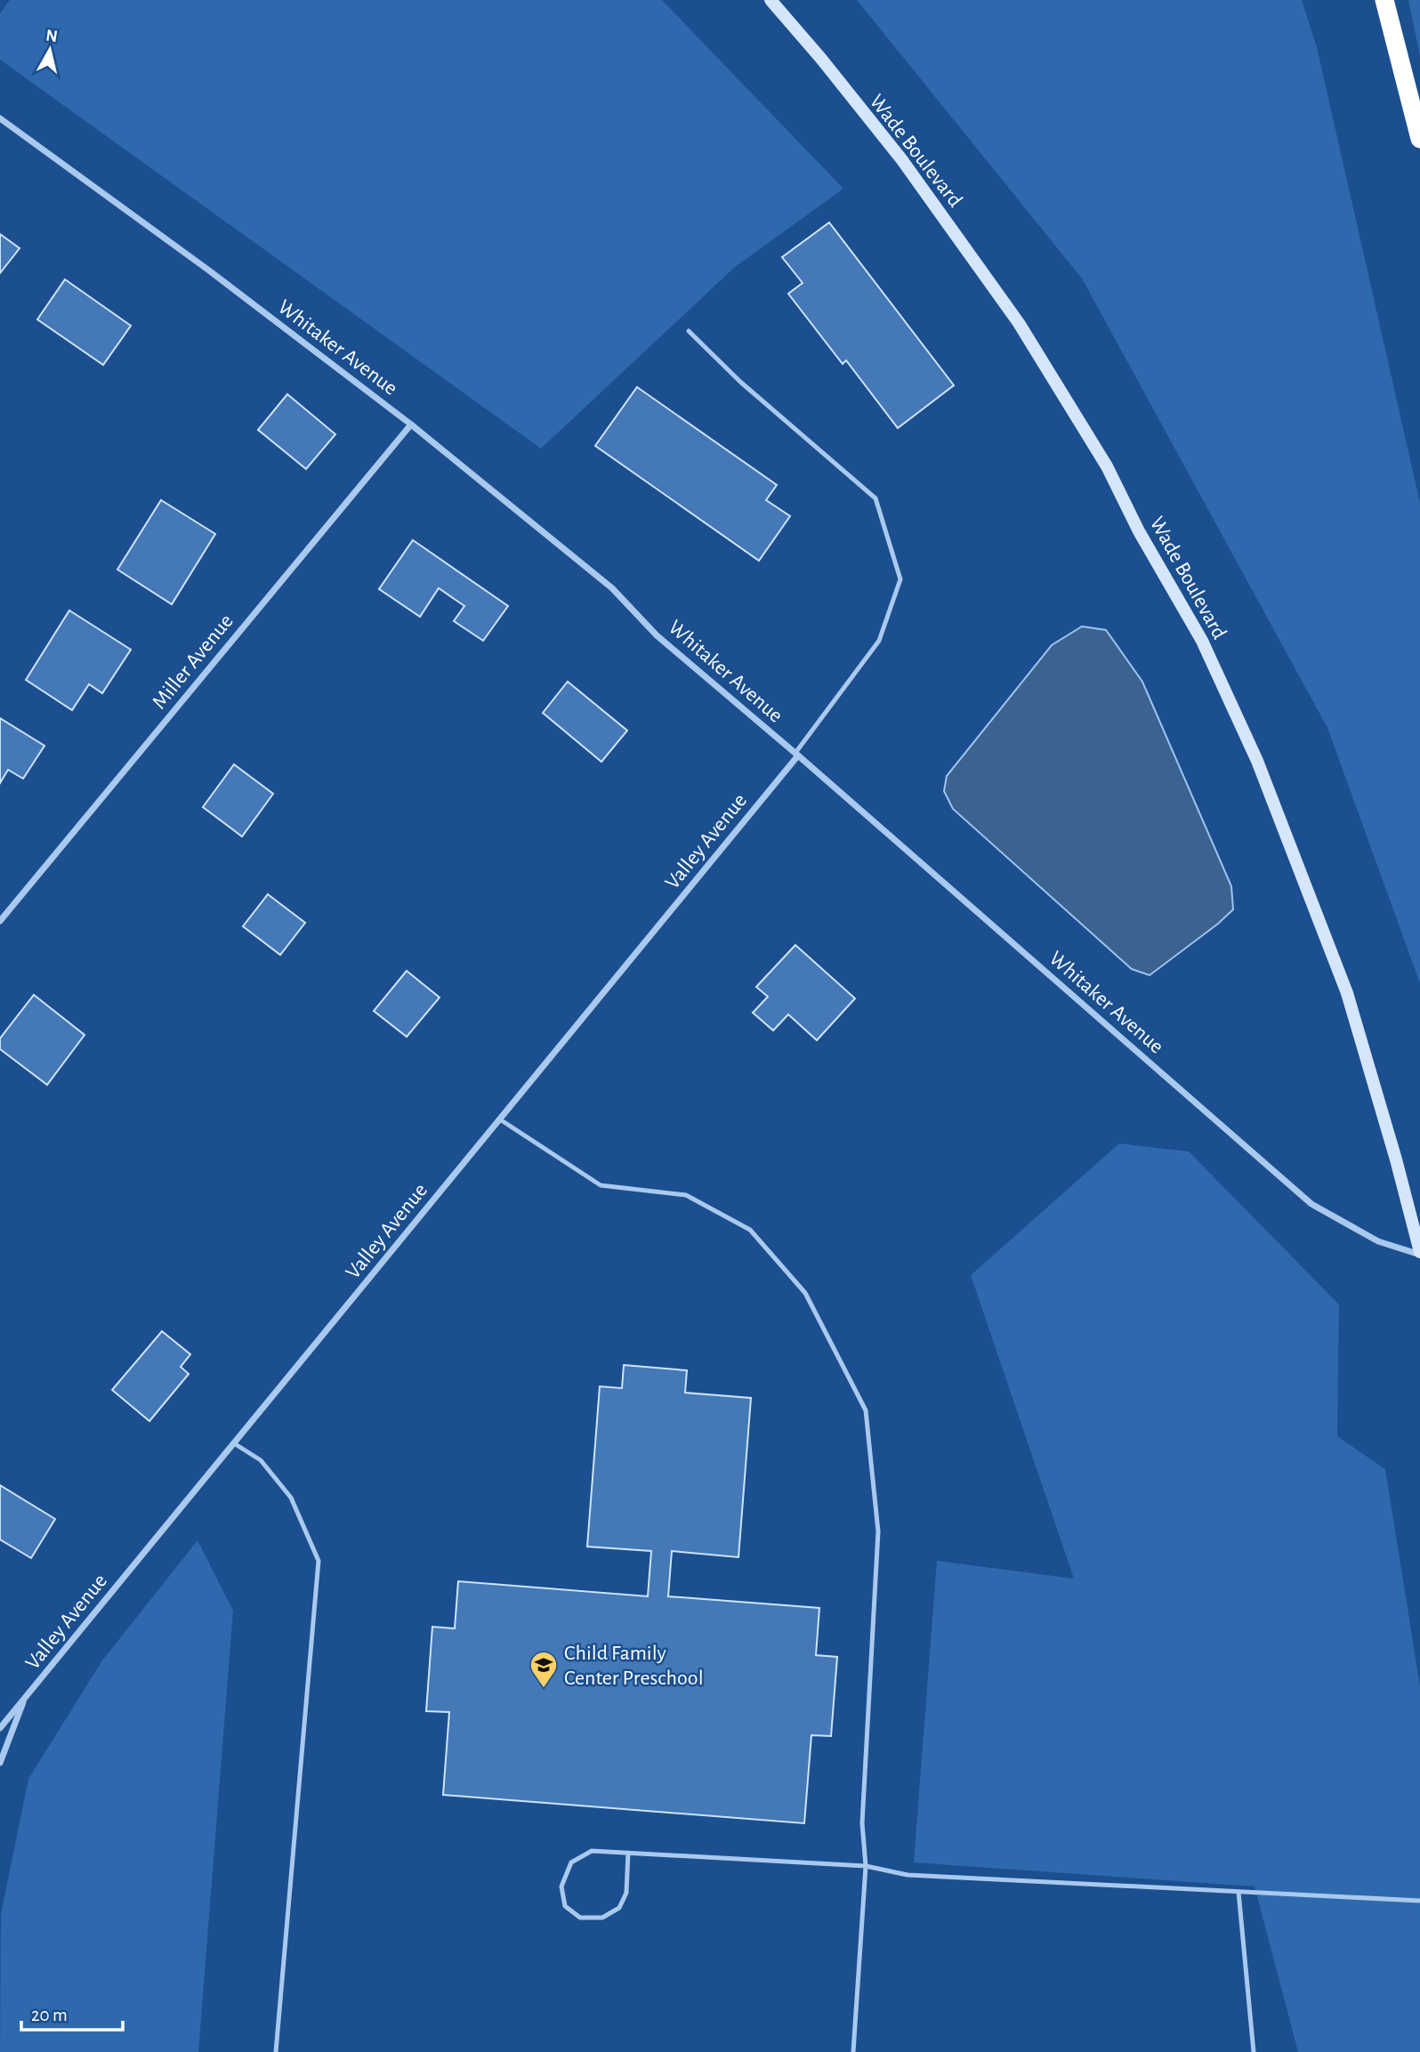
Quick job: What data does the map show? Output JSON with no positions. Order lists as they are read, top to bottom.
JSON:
{
  "streets": {
    "main road": ["Wade Boulevard"],
    "street": ["Whitaker Avenue", "Miller Avenue", "Valley Avenue"]
  },
  "crossings": [
    ["Wade Boulevard", "Whitaker Avenue"],
    ["Whitaker Avenue", "Miller Avenue"],
    ["Whitaker Avenue", "Valley Avenue"]
  ],
  "places": {
    "school or university": ["Child Family Center Preschool"]
  },
  "scale_bar": "20 m",
  "north": "top"
}
